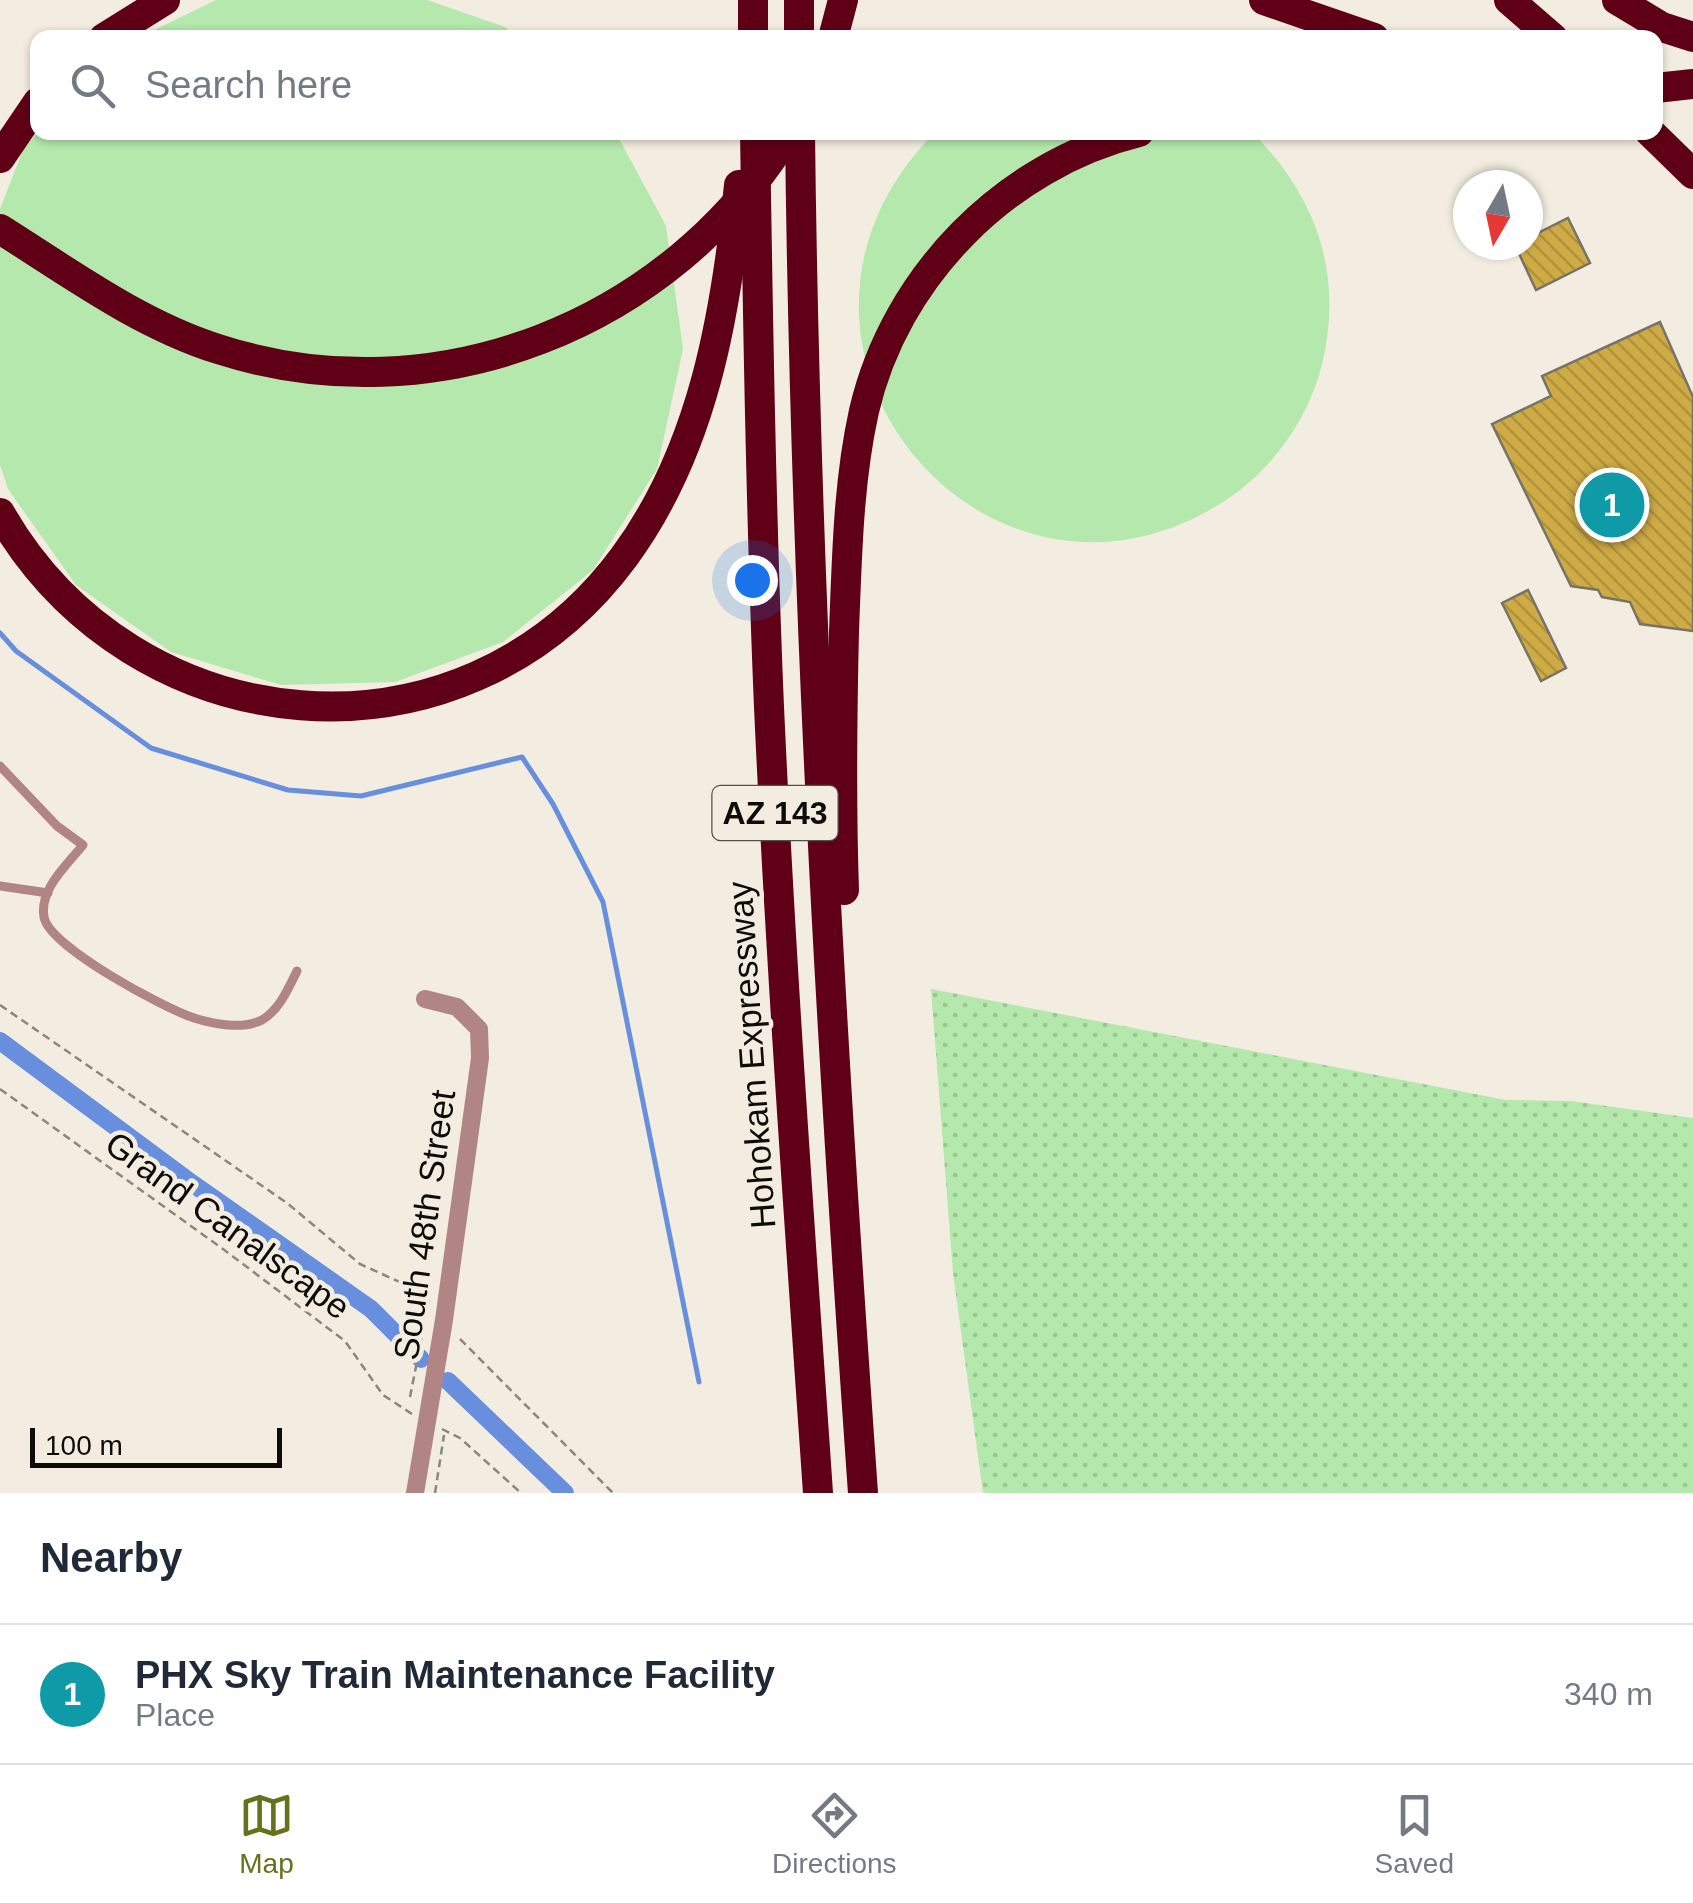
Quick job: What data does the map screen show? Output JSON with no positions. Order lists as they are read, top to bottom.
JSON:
{
  "streets": {
    "highway": ["AZ 143", "Hohokam Expressway"],
    "street": ["South 48th Street"],
    "path": ["Grand Canalscape"]
  },
  "crossings": [
    ["Grand Canalscape", "South 48th Street"]
  ],
  "scale_bar": "100 m",
  "north": "bottom",
  "page": {
    "search": "Search here",
    "pins": "1",
    "scale": "100 m",
    "heading": "Nearby",
    "list": [
      {
        "mark": "1",
        "name": "PHX Sky Train Maintenance Facility",
        "note": "Place",
        "value": "340 m"
      }
    ],
    "nav": ["Map", "Directions", "Saved"]
  }
}
